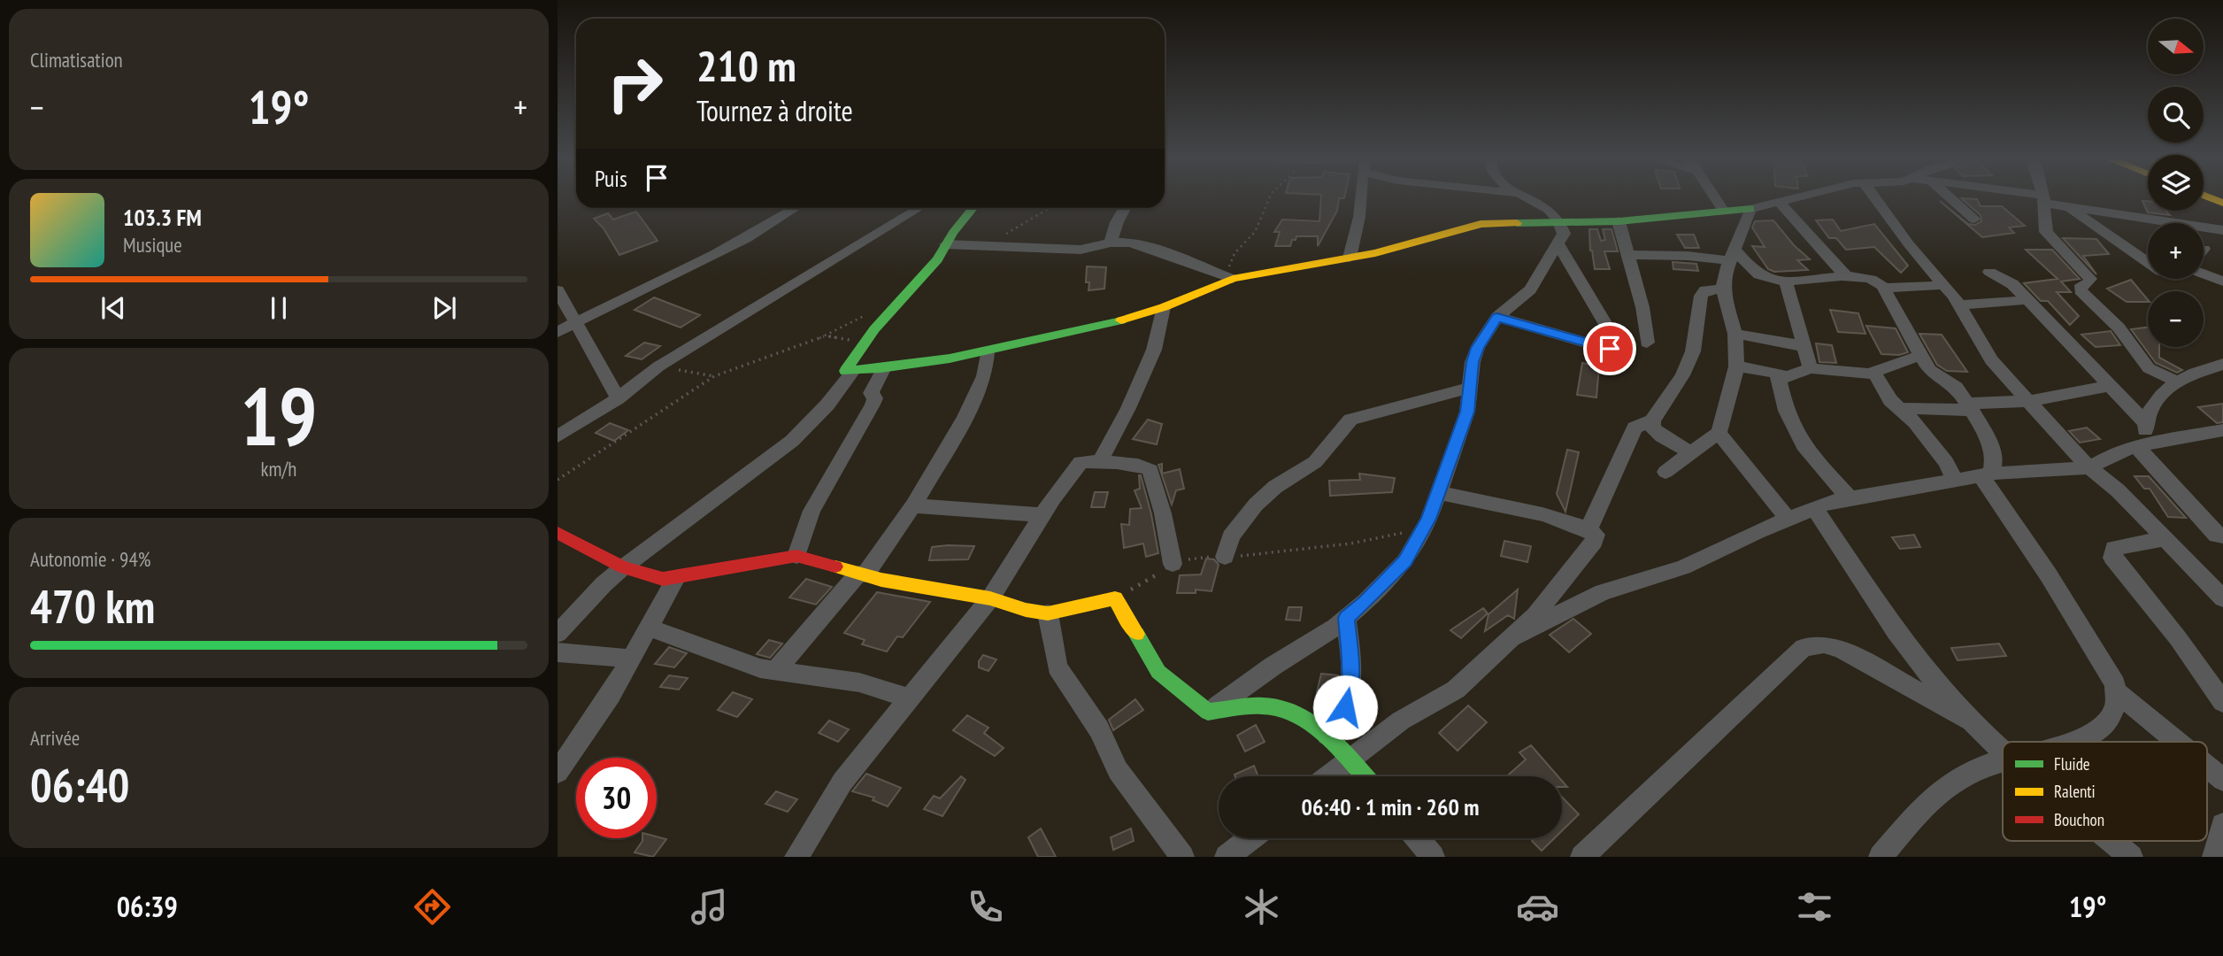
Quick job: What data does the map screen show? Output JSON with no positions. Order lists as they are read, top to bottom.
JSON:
{
  "legend": ["Fluide", "Ralenti", "Bouchon"],
  "north": "right",
  "page": {
    "tile": [
      "Climatisation",
      ["19", "km/h"],
      ["Autonomie · 94%", "470 km"],
      ["Arrivée", "06:40"]
    ],
    "map_buttons": ["+", "−"],
    "turn": ["210 m", "Tournez à droite"],
    "heat": ["−", "19°", "+"],
    "then": "Puis",
    "song": ["103.3 FM", "Musique"],
    "limit": "30",
    "trip": "06:40 · 1 min · 260 m",
    "tabs": ["06:39", "19°"]
  }
}
